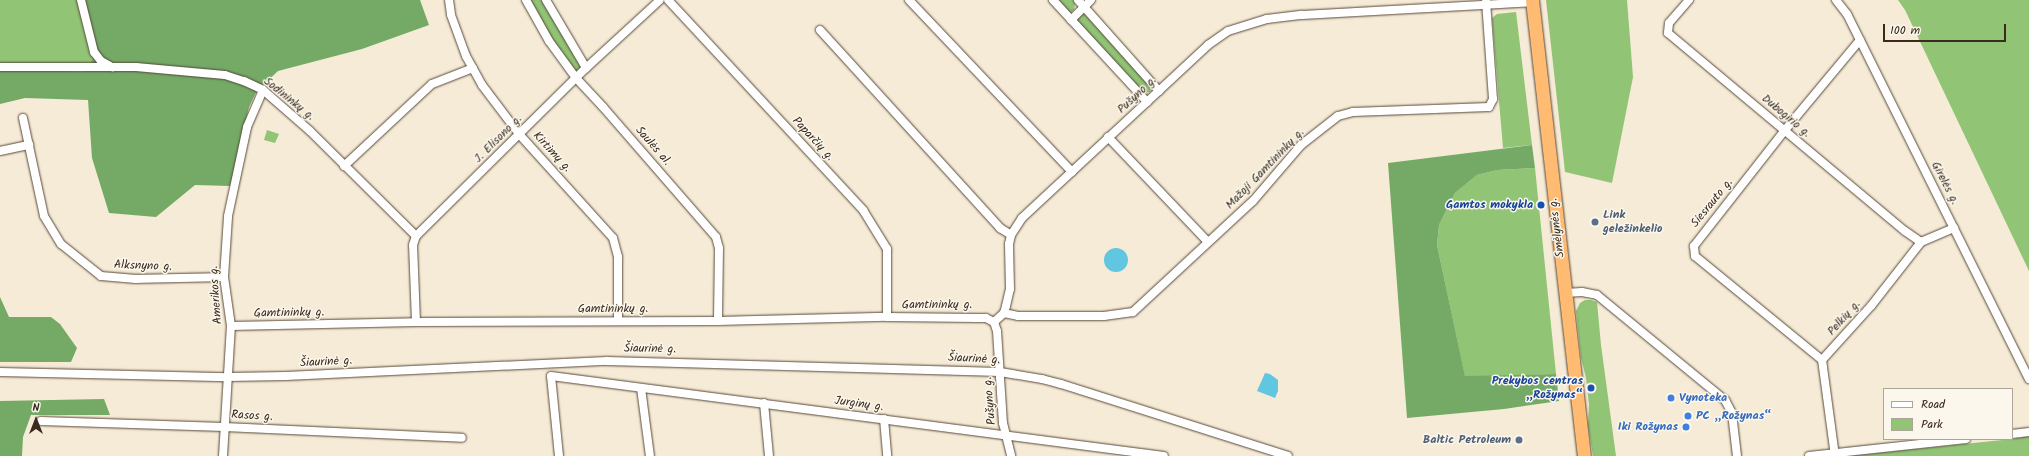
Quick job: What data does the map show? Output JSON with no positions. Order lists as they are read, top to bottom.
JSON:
{
  "streets": {
    "highway": ["Smėlynės g."],
    "street": [
      "Pušyno g.",
      "Sodininkų g.",
      "Dubogirio g.",
      "J. Elisono g.",
      "Paparčių g.",
      "Saulės al.",
      "Kirtimų g.",
      "Mažoji Gamtininkų g.",
      "Girelės g.",
      "Siesrauto g.",
      "Alksnyno g.",
      "Amerikos g.",
      "Gamtininkų g.",
      "Pelkių g.",
      "Šiaurinė g.",
      "Jurginų g.",
      "Rasos g."
    ]
  },
  "crossings": [
    ["Pušyno g.", "Mažoji Gamtininkų g."],
    ["Pušyno g.", "Smėlynės g."],
    ["Pušyno g.", "Gamtininkų g."],
    ["Pušyno g.", "Šiaurinė g."],
    ["Pušyno g.", "Jurginų g."],
    ["Sodininkų g.", "J. Elisono g."],
    ["Sodininkų g.", "Amerikos g."],
    ["Dubogirio g.", "Siesrauto g."],
    ["Dubogirio g.", "Pelkių g."],
    ["J. Elisono g.", "Saulės al."],
    ["J. Elisono g.", "Kirtimų g."],
    ["Paparčių g.", "Gamtininkų g."],
    ["Saulės al.", "Gamtininkų g."],
    ["Kirtimų g.", "Gamtininkų g."],
    ["Girelės g.", "Siesrauto g."],
    ["Girelės g.", "Pelkių g."],
    ["Siesrauto g.", "Pelkių g."],
    ["Alksnyno g.", "Amerikos g."],
    ["Amerikos g.", "Gamtininkų g."],
    ["Amerikos g.", "Šiaurinė g."],
    ["Amerikos g.", "Rasos g."]
  ],
  "places": [
    "Gamtos mokykla",
    "Link geležinkelio",
    "Prekybos centras „Rožynas“",
    "Vynoteka",
    "PC „Rožynas“",
    "Iki Rožynas",
    "Baltic Petroleum"
  ],
  "legend": ["Road", "Park"],
  "scale_bar": "100 m",
  "north": "top"
}
